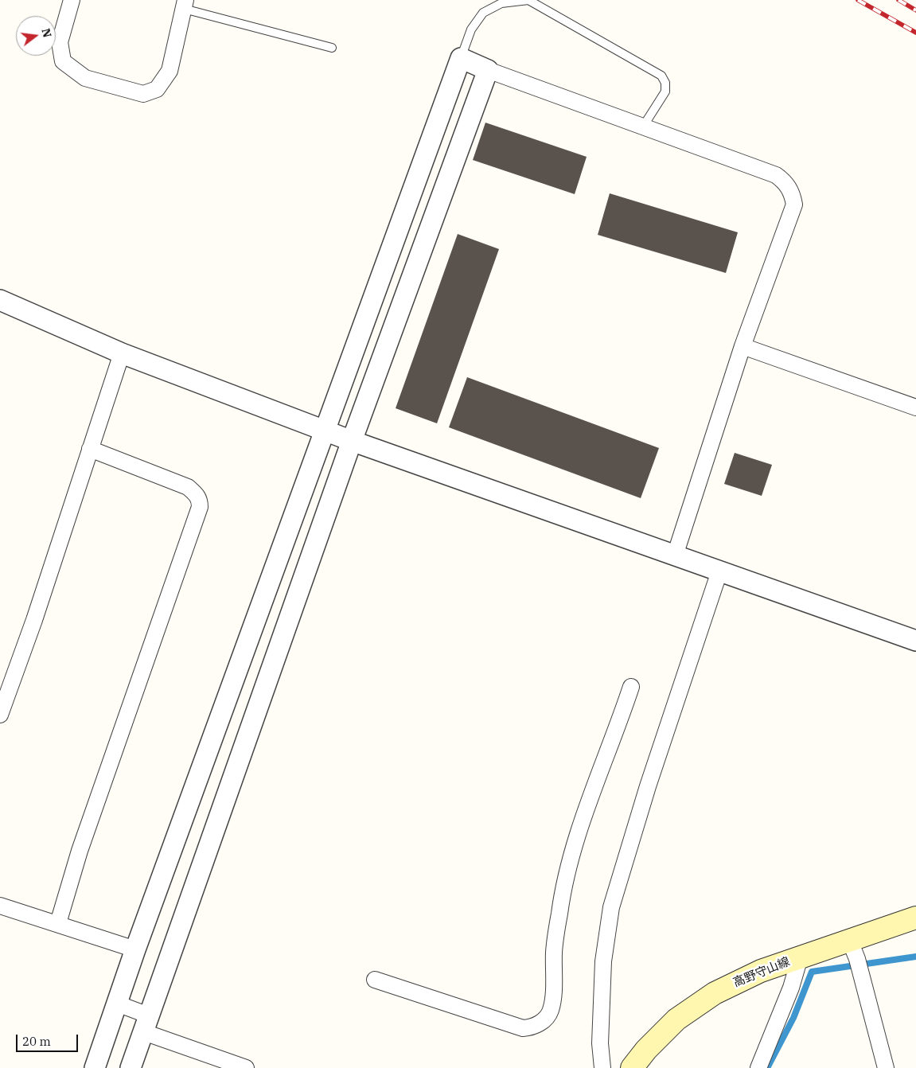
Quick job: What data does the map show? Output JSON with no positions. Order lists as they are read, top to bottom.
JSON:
{
  "streets": {
    "main road": ["高野守山線"]
  },
  "scale_bar": "20 m",
  "north": "right"
}
